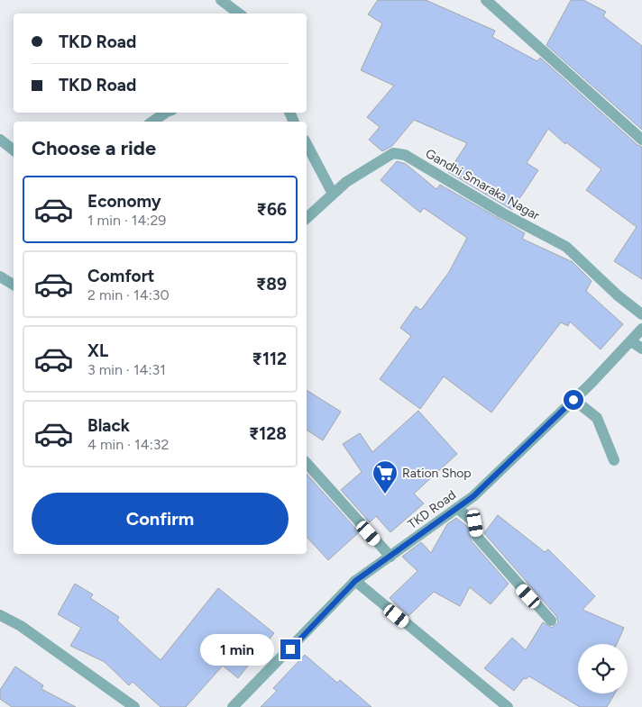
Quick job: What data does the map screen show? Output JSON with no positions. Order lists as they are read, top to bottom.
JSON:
{
  "streets": {
    "street": ["Gandhi Smaraka Nagar", "TKD Road"]
  },
  "places": {
    "supermarket": ["Ration Shop"]
  },
  "page": {
    "banner": ["TKD Road", "TKD Road"],
    "heading": "Choose a ride",
    "list": [
      {
        "name": "Economy",
        "note": "1 min · 14:29",
        "value": "₹66"
      },
      {
        "name": "Comfort",
        "note": "2 min · 14:30",
        "value": "₹89"
      },
      {
        "name": "XL",
        "note": "3 min · 14:31",
        "value": "₹112"
      },
      {
        "name": "Black",
        "note": "4 min · 14:32",
        "value": "₹128"
      }
    ],
    "buttons": "Confirm",
    "bubble": "1 min"
  }
}
